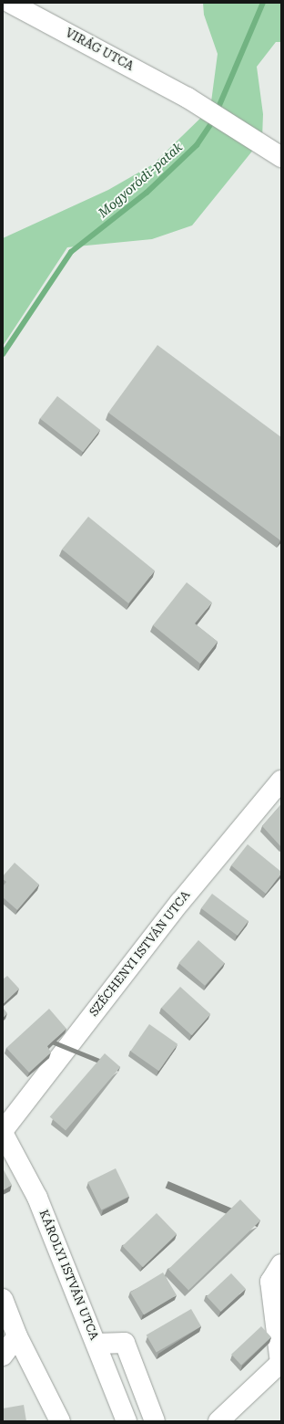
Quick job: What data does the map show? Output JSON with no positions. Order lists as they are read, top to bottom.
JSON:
{
  "streets": {
    "street": ["VIRÁG UTCA", "SZÉCHENYI ISTVÁN UTCA", "KÁROLYI ISTVÁN UTCA"]
  },
  "crossings": [
    ["SZÉCHENYI ISTVÁN UTCA", "KÁROLYI ISTVÁN UTCA"]
  ],
  "water": ["Mogyoródi-patak"]
}
